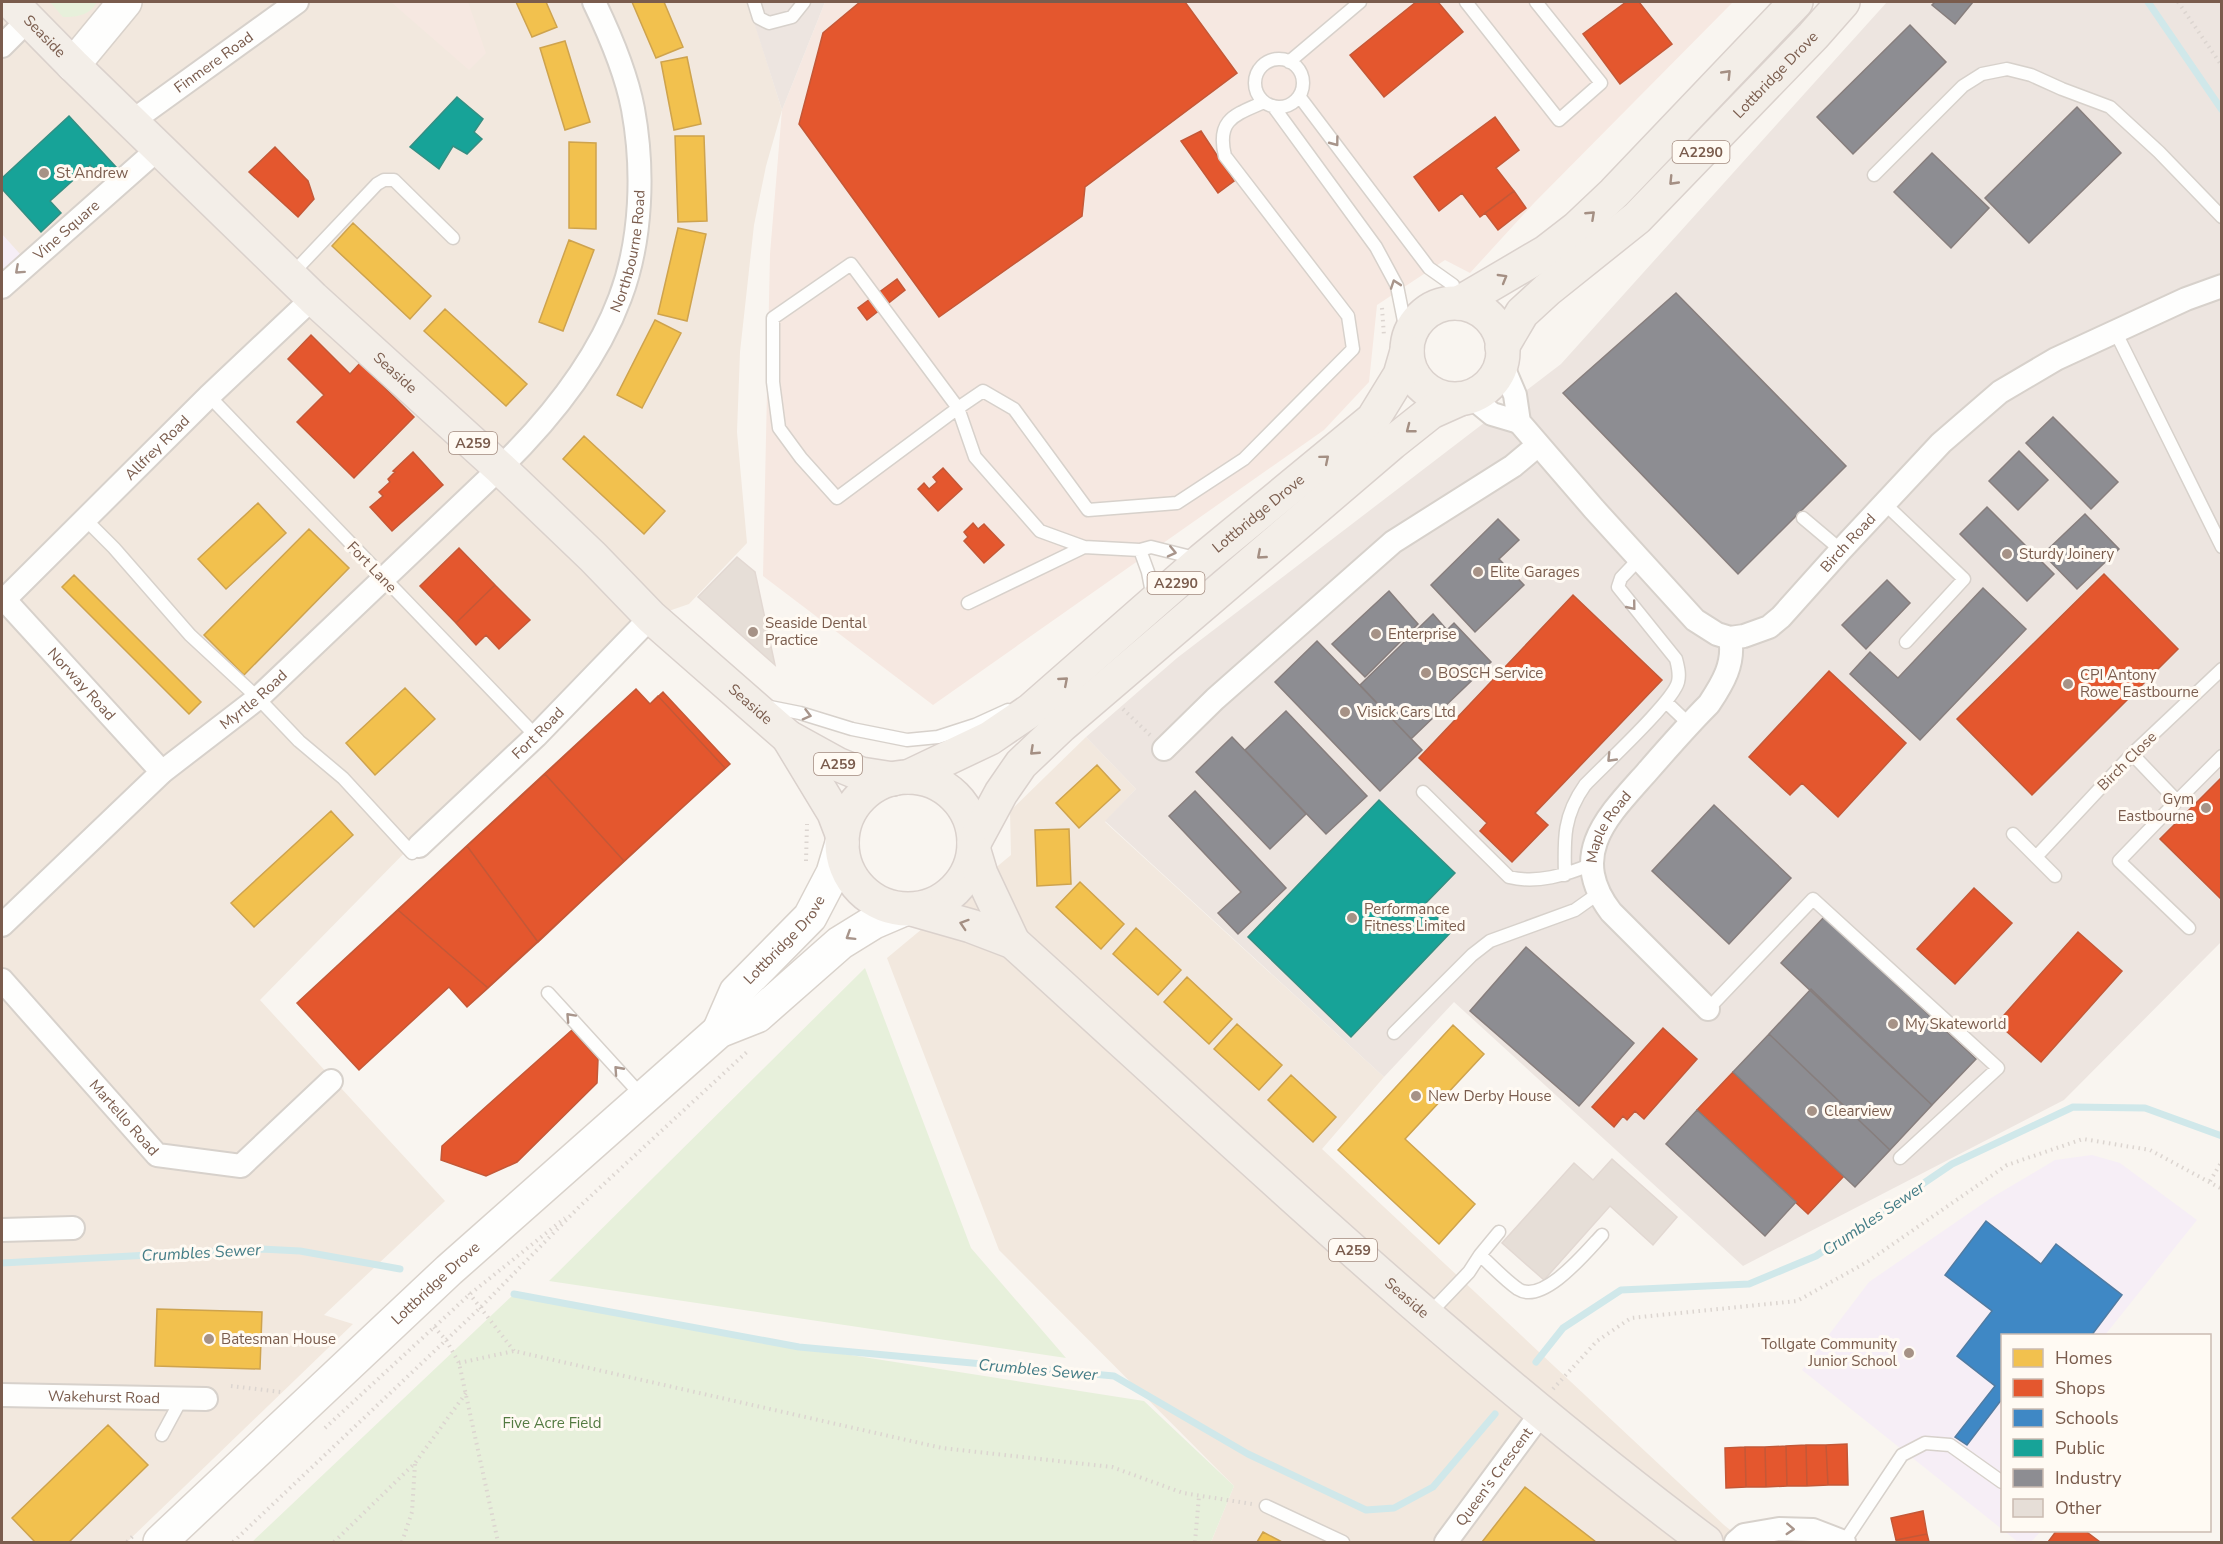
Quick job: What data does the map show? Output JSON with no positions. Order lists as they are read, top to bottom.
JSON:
{
  "streets": {
    "main road": [
      "Seaside",
      "Lottbridge Drove",
      "A2290",
      "A259"
    ],
    "street": [
      "Finmere Road",
      "Vine Square",
      "Northbourne Road",
      "Allfrey Road",
      "Birch Road",
      "Norway Road",
      "Myrtle Road",
      "Fort Road",
      "Maple Road",
      "Martello Road",
      "Wakehurst Road",
      "Queen's Crescent"
    ],
    "lane": ["Fort Lane", "Birch Close"]
  },
  "crossings": [
    ["Seaside", "Finmere Road"],
    ["Seaside", "Lottbridge Drove"],
    ["Seaside", "A2290"],
    ["Seaside", "Vine Square"],
    ["Seaside", "Northbourne Road"],
    ["Seaside", "Allfrey Road"],
    ["Seaside", "Myrtle Road"],
    ["Seaside", "Fort Road"],
    ["Seaside", "Queen's Crescent"],
    ["Lottbridge Drove", "A2290"],
    ["Northbourne Road", "Myrtle Road"],
    ["Allfrey Road", "Fort Lane"],
    ["Allfrey Road", "Norway Road"],
    ["Birch Road", "Maple Road"],
    ["Fort Lane", "Myrtle Road"],
    ["Fort Lane", "Fort Road"],
    ["Norway Road", "Myrtle Road"]
  ],
  "one_way": ["Vine Square"],
  "water": ["Crumbles Sewer"],
  "parks": ["Five Acre Field"],
  "places": [
    "St Andrew",
    "Sturdy Joinery",
    "Elite Garages",
    "Seaside Dental Practice",
    "Enterprise",
    "BOSCH Service",
    "CPI Antony Rowe Eastbourne",
    "Visick Cars Ltd",
    "Gym Eastbourne",
    "Performance Fitness Limited",
    "My Skateworld",
    "New Derby House",
    "Clearview",
    "Batesman House",
    "Tollgate Community Junior School"
  ],
  "legend": [
    "Homes",
    "Shops",
    "Schools",
    "Public",
    "Industry",
    "Other"
  ]
}
